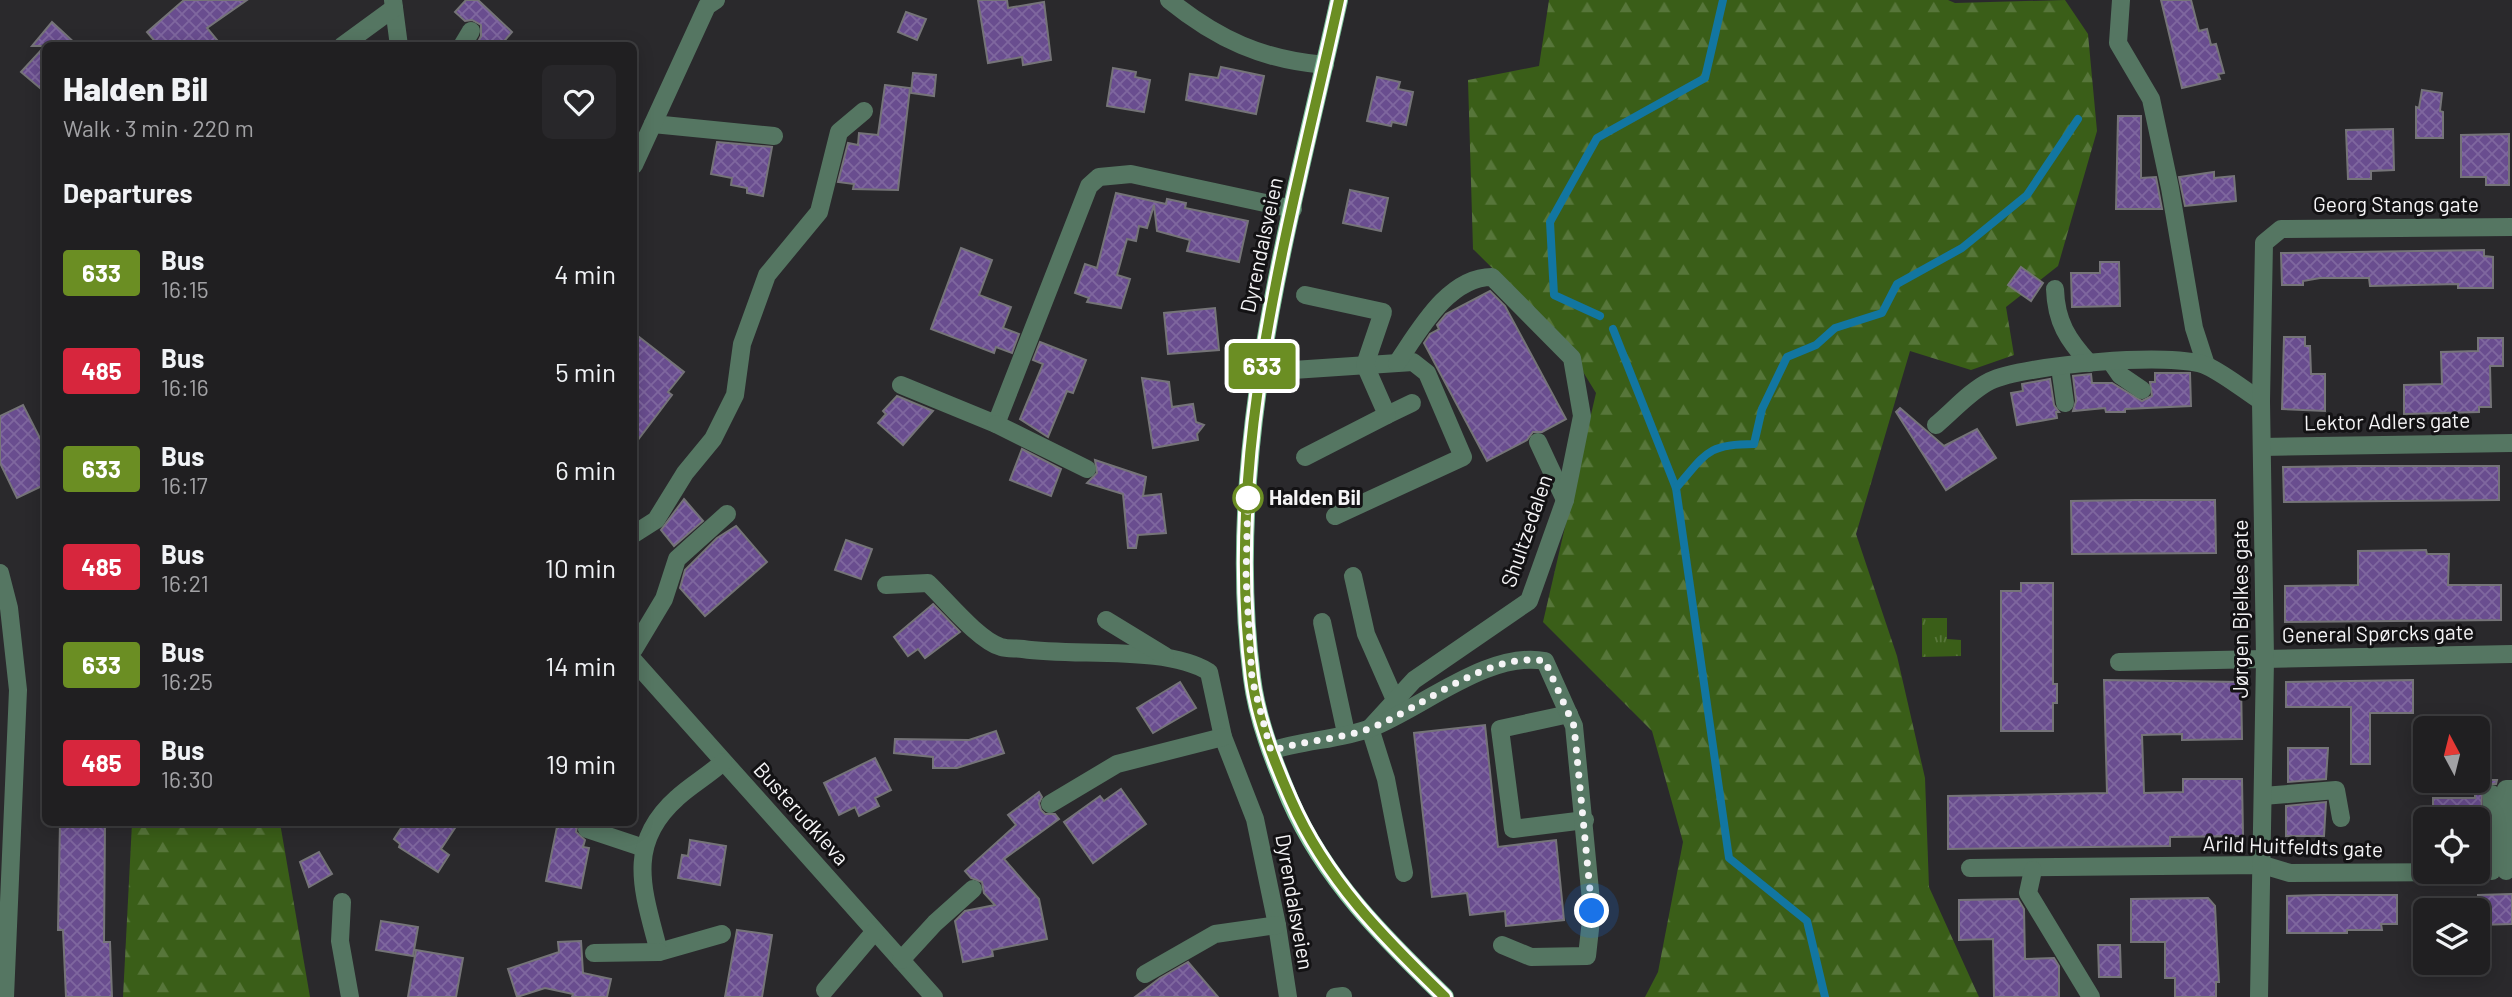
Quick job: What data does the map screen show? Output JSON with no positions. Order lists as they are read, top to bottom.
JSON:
{
  "streets": {
    "main road": ["Dyrendalsveien"],
    "street": [
      "Georg Stangs gate",
      "Lektor Adlers gate",
      "Shultzedalen",
      "Jørgen Bjelkes gate",
      "General Spørcks gate",
      "Busterudkleva",
      "Arild Huitfeldts gate"
    ]
  },
  "crossings": [
    ["Georg Stangs gate", "Jørgen Bjelkes gate"],
    ["Lektor Adlers gate", "Jørgen Bjelkes gate"],
    ["Jørgen Bjelkes gate", "General Spørcks gate"],
    ["Jørgen Bjelkes gate", "Arild Huitfeldts gate"]
  ],
  "places": ["Halden Bil"],
  "lines": ["bus line 633"],
  "north": "top",
  "page": {
    "on_map": "633",
    "heading": [
      ["Halden Bil", "Walk · 3 min · 220 m"],
      "Departures"
    ],
    "list": [
      {
        "mark": "633",
        "name": "Bus",
        "note": "16:15",
        "value": "4 min"
      },
      {
        "mark": "485",
        "name": "Bus",
        "note": "16:16",
        "value": "5 min"
      },
      {
        "mark": "633",
        "name": "Bus",
        "note": "16:17",
        "value": "6 min"
      },
      {
        "mark": "485",
        "name": "Bus",
        "note": "16:21",
        "value": "10 min"
      },
      {
        "mark": "633",
        "name": "Bus",
        "note": "16:25",
        "value": "14 min"
      },
      {
        "mark": "485",
        "name": "Bus",
        "note": "16:30",
        "value": "19 min"
      }
    ]
  }
}
